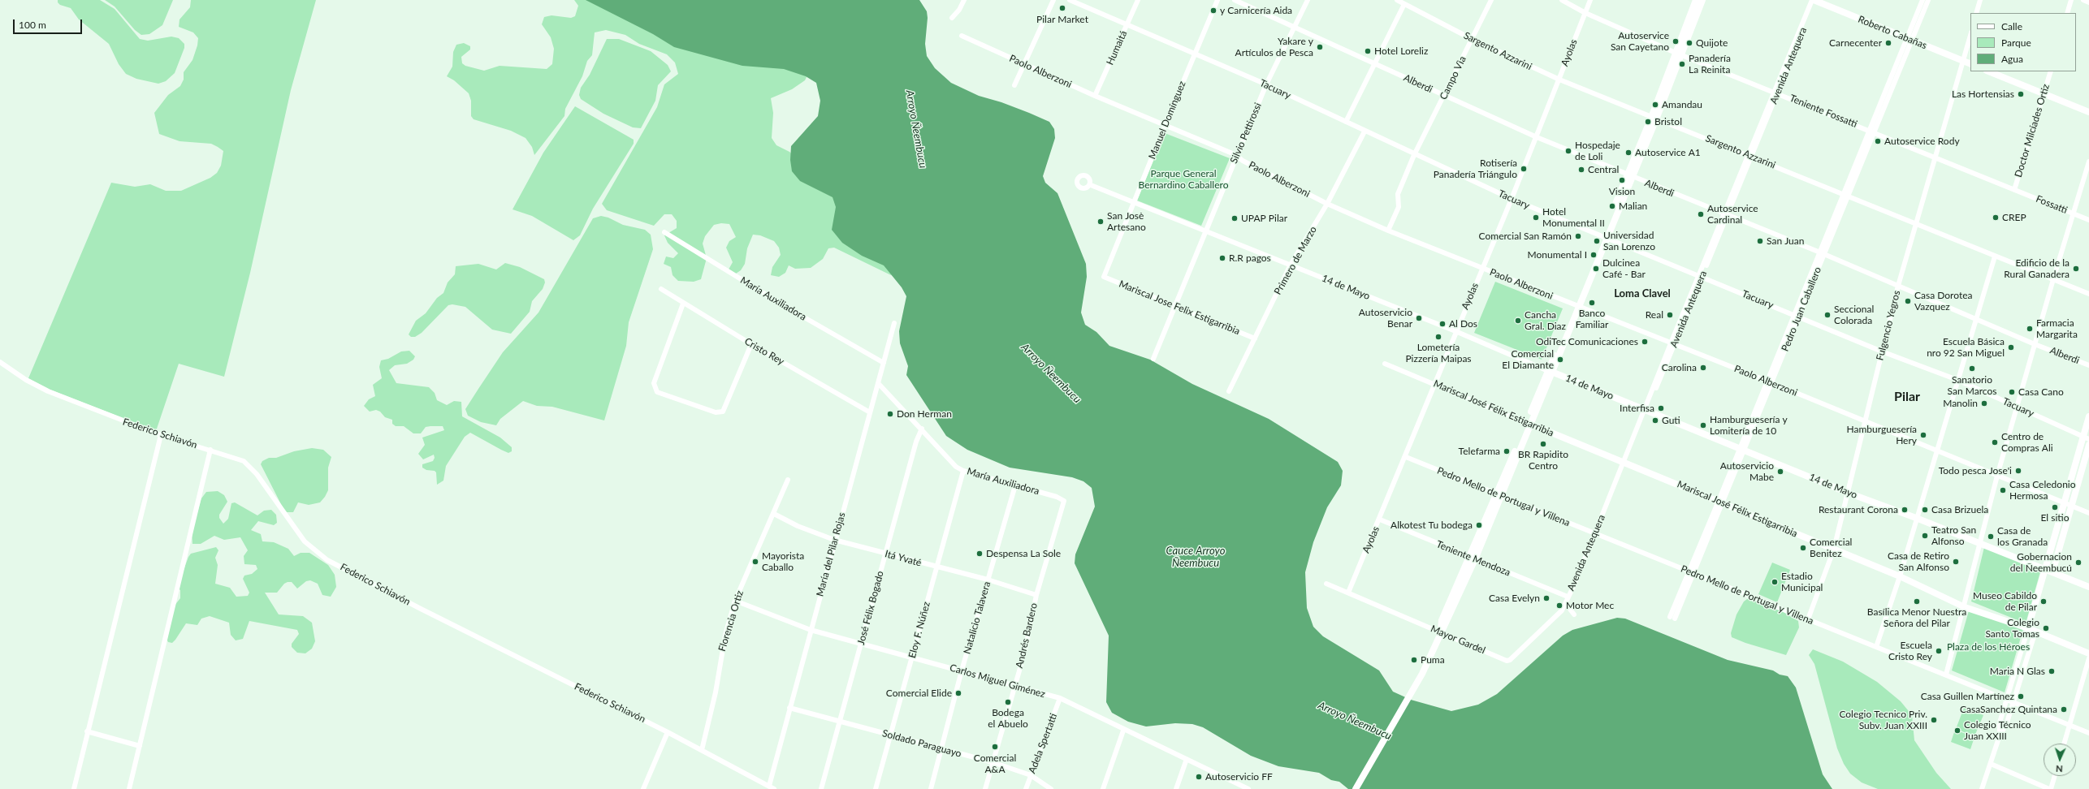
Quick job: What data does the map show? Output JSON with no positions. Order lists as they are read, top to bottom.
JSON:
{
  "streets": {
    "main road": ["Roberto Cabañas", "14 de Mayo", "Mariscal José Félix Estigarribia"],
    "street": [
      "Humaitá",
      "Sargento Azzarini",
      "Ayolas",
      "Avenida Antequera",
      "Paolo Alberzoni",
      "Campo Vìa",
      "Alberdi",
      "Tacuary",
      "Teniente Fossatti",
      "Manuel Domínguez",
      "Doctor Milcíades Ortiz",
      "Silvio Pettirossi",
      "Fossatti",
      "Primero de Marzo",
      "María Auxiliadora",
      "Mariscal Jose Felix Estigarribia",
      "Pedro Juan Caballero",
      "Fulgencio Yegros",
      "Cristo Rey",
      "Federico Schiavón",
      "Pedro Mello de Portugal y Villena",
      "María del Pilar Rojas",
      "Itá Yvaté",
      "Teniente Mendoza",
      "José Félix Bogado",
      "Natalicio Talavera",
      "Florencia Ortiz",
      "Eloy F. Núñez",
      "Andrés Bardero",
      "Mayor Gardel",
      "Carlos Miguel Giménez",
      "Soldado Paraguayo",
      "Adela Spertatti"
    ]
  },
  "crossings": [
    ["Roberto Cabañas", "Avenida Antequera"],
    ["Roberto Cabañas", "Pedro Juan Caballero"],
    ["Roberto Cabañas", "Fulgencio Yegros"],
    ["Humaitá", "Paolo Alberzoni"],
    ["Humaitá", "Tacuary"],
    ["Sargento Azzarini", "Ayolas"],
    ["Sargento Azzarini", "Avenida Antequera"],
    ["Sargento Azzarini", "Campo Vìa"],
    ["Sargento Azzarini", "Pedro Juan Caballero"],
    ["Sargento Azzarini", "Fulgencio Yegros"],
    ["Ayolas", "Paolo Alberzoni"],
    ["Ayolas", "Alberdi"],
    ["Ayolas", "Tacuary"],
    ["Ayolas", "Teniente Fossatti"],
    ["Ayolas", "14 de Mayo"],
    ["Ayolas", "Mariscal José Félix Estigarribia"],
    ["Ayolas", "Pedro Mello de Portugal y Villena"],
    ["Ayolas", "Teniente Mendoza"],
    ["Ayolas", "Mayor Gardel"],
    ["Avenida Antequera", "Paolo Alberzoni"],
    ["Avenida Antequera", "Alberdi"],
    ["Avenida Antequera", "Tacuary"],
    ["Avenida Antequera", "Teniente Fossatti"],
    ["Avenida Antequera", "14 de Mayo"],
    ["Avenida Antequera", "Mariscal José Félix Estigarribia"],
    ["Avenida Antequera", "Pedro Mello de Portugal y Villena"],
    ["Avenida Antequera", "Teniente Mendoza"],
    ["Avenida Antequera", "Mayor Gardel"],
    ["Paolo Alberzoni", "Campo Vìa"],
    ["Paolo Alberzoni", "Manuel Domínguez"],
    ["Paolo Alberzoni", "Silvio Pettirossi"],
    ["Paolo Alberzoni", "Primero de Marzo"],
    ["Paolo Alberzoni", "Pedro Juan Caballero"],
    ["Paolo Alberzoni", "Fulgencio Yegros"],
    ["Campo Vìa", "Alberdi"],
    ["Campo Vìa", "Tacuary"],
    ["Alberdi", "Silvio Pettirossi"],
    ["Alberdi", "Pedro Juan Caballero"],
    ["Alberdi", "Fulgencio Yegros"],
    ["Tacuary", "Manuel Domínguez"],
    ["Tacuary", "Silvio Pettirossi"],
    ["Tacuary", "Primero de Marzo"],
    ["Tacuary", "Pedro Juan Caballero"],
    ["Tacuary", "Fulgencio Yegros"],
    ["Teniente Fossatti", "Doctor Milcíades Ortiz"],
    ["Teniente Fossatti", "Fossatti"],
    ["Teniente Fossatti", "Pedro Juan Caballero"],
    ["Teniente Fossatti", "Fulgencio Yegros"],
    ["Manuel Domínguez", "14 de Mayo"],
    ["Manuel Domínguez", "Mariscal Jose Felix Estigarribia"],
    ["Doctor Milcíades Ortiz", "Fossatti"],
    ["Silvio Pettirossi", "14 de Mayo"],
    ["Silvio Pettirossi", "Mariscal Jose Felix Estigarribia"],
    ["Primero de Marzo", "14 de Mayo"],
    ["Primero de Marzo", "Mariscal Jose Felix Estigarribia"],
    ["14 de Mayo", "Pedro Juan Caballero"],
    ["14 de Mayo", "Fulgencio Yegros"],
    ["María Auxiliadora", "María del Pilar Rojas"],
    ["María Auxiliadora", "José Félix Bogado"],
    ["María Auxiliadora", "Natalicio Talavera"],
    ["María Auxiliadora", "Eloy F. Núñez"],
    ["María Auxiliadora", "Andrés Bardero"],
    ["Pedro Juan Caballero", "Mariscal José Félix Estigarribia"],
    ["Pedro Juan Caballero", "Pedro Mello de Portugal y Villena"],
    ["Fulgencio Yegros", "Mariscal José Félix Estigarribia"],
    ["Fulgencio Yegros", "Pedro Mello de Portugal y Villena"],
    ["Cristo Rey", "María del Pilar Rojas"],
    ["Federico Schiavón", "María del Pilar Rojas"],
    ["Federico Schiavón", "Florencia Ortiz"],
    ["María del Pilar Rojas", "Itá Yvaté"],
    ["María del Pilar Rojas", "Carlos Miguel Giménez"],
    ["María del Pilar Rojas", "Soldado Paraguayo"],
    ["Itá Yvaté", "José Félix Bogado"],
    ["Itá Yvaté", "Natalicio Talavera"],
    ["Itá Yvaté", "Florencia Ortiz"],
    ["Itá Yvaté", "Eloy F. Núñez"],
    ["Itá Yvaté", "Andrés Bardero"],
    ["Teniente Mendoza", "Mayor Gardel"],
    ["José Félix Bogado", "Carlos Miguel Giménez"],
    ["José Félix Bogado", "Soldado Paraguayo"],
    ["Natalicio Talavera", "Carlos Miguel Giménez"],
    ["Natalicio Talavera", "Soldado Paraguayo"],
    ["Florencia Ortiz", "Carlos Miguel Giménez"],
    ["Eloy F. Núñez", "Carlos Miguel Giménez"],
    ["Eloy F. Núñez", "Soldado Paraguayo"],
    ["Andrés Bardero", "Carlos Miguel Giménez"],
    ["Andrés Bardero", "Soldado Paraguayo"],
    ["Carlos Miguel Giménez", "Adela Spertatti"],
    ["Soldado Paraguayo", "Adela Spertatti"]
  ],
  "districts": ["Loma Clavel", "Pilar"],
  "water": ["Arroyo Ñeembucu", "Cauce Arroyo Ñeembucu"],
  "parks": ["Parque General Bernardino Caballero", "Plaza de los Héroes"],
  "places": [
    "Pilar Market",
    "y Carnicería Aida",
    "Autoservice San Cayetano",
    "Quijote",
    "Carnecenter",
    "Yakare y Artículos de Pesca",
    "Hotel Loreliz",
    "Panadería La Reinita",
    "Las Hortensias",
    "Amandau",
    "Bristol",
    "Autoservice Rody",
    "Hospedaje de Loli",
    "Autoservice A1",
    "Rotisería Panadería Triángulo",
    "Central",
    "Vision",
    "Malian",
    "Autoservice Cardinal",
    "Hotel Monumental II",
    "CREP",
    "UPAP Pilar",
    "San Josè Artesano",
    "Comercial San Ramón",
    "Universidad San Lorenzo",
    "San Juan",
    "Monumental I",
    "R.R pagos",
    "Dulcinea Café - Bar",
    "Edificio de la Rural Ganadera",
    "Casa Dorotea Vazquez",
    "Banco Familiar",
    "Real",
    "Seccional Colorada",
    "Autoservicio Benar",
    "Cancha Gral. Diaz",
    "Al Dos",
    "Farmacia Margarita",
    "Lometería Pizzería Maipas",
    "OdiTec Comunicaciones",
    "Escuela Básica nro 92 San Miguel",
    "Comercial El Diamante",
    "Carolina",
    "Sanatorio San Marcos",
    "Casa Cano",
    "Manolin",
    "Interfisa",
    "Don Herman",
    "Guti",
    "Hamburguesería y Lomitería de 10",
    "Hamburguesería Hery",
    "Centro de Compras Ali",
    "BR Rapidito Centro",
    "Telefarma",
    "Todo pesca Jose'i",
    "Autoservicio Mabe",
    "Casa Celedonio Hermosa",
    "El sitio",
    "Restaurant Corona",
    "Casa Brizuela",
    "Alkotest Tu bodega",
    "Teatro San Alfonso",
    "Casa de los Granada",
    "Comercial Benitez",
    "Despensa La Sole",
    "Mayorista Caballo",
    "Casa de Retiro San Alfonso",
    "Gobernacion del Ñeembucú",
    "Estadio Municipal",
    "Casa Evelyn",
    "Basílica Menor Nuestra Señora del Pilar",
    "Museo Cabildo de Pilar",
    "Motor Mec",
    "Colegio Santo Tomas",
    "Escuela Cristo Rey",
    "Puma",
    "Maria N Glas",
    "Comercial Elide",
    "Casa Guillen Martínez",
    "Bodega el Abuelo",
    "CasaSanchez Quintana",
    "Colegio Tecnico Priv. Subv. Juan XXIII",
    "Colegio Técnico Juan XXIII",
    "Comercial A&A",
    "Autoservicio FF"
  ],
  "legend": ["Calle", "Parque", "Agua"],
  "scale_bar": "100 m",
  "north": "bottom"
}
